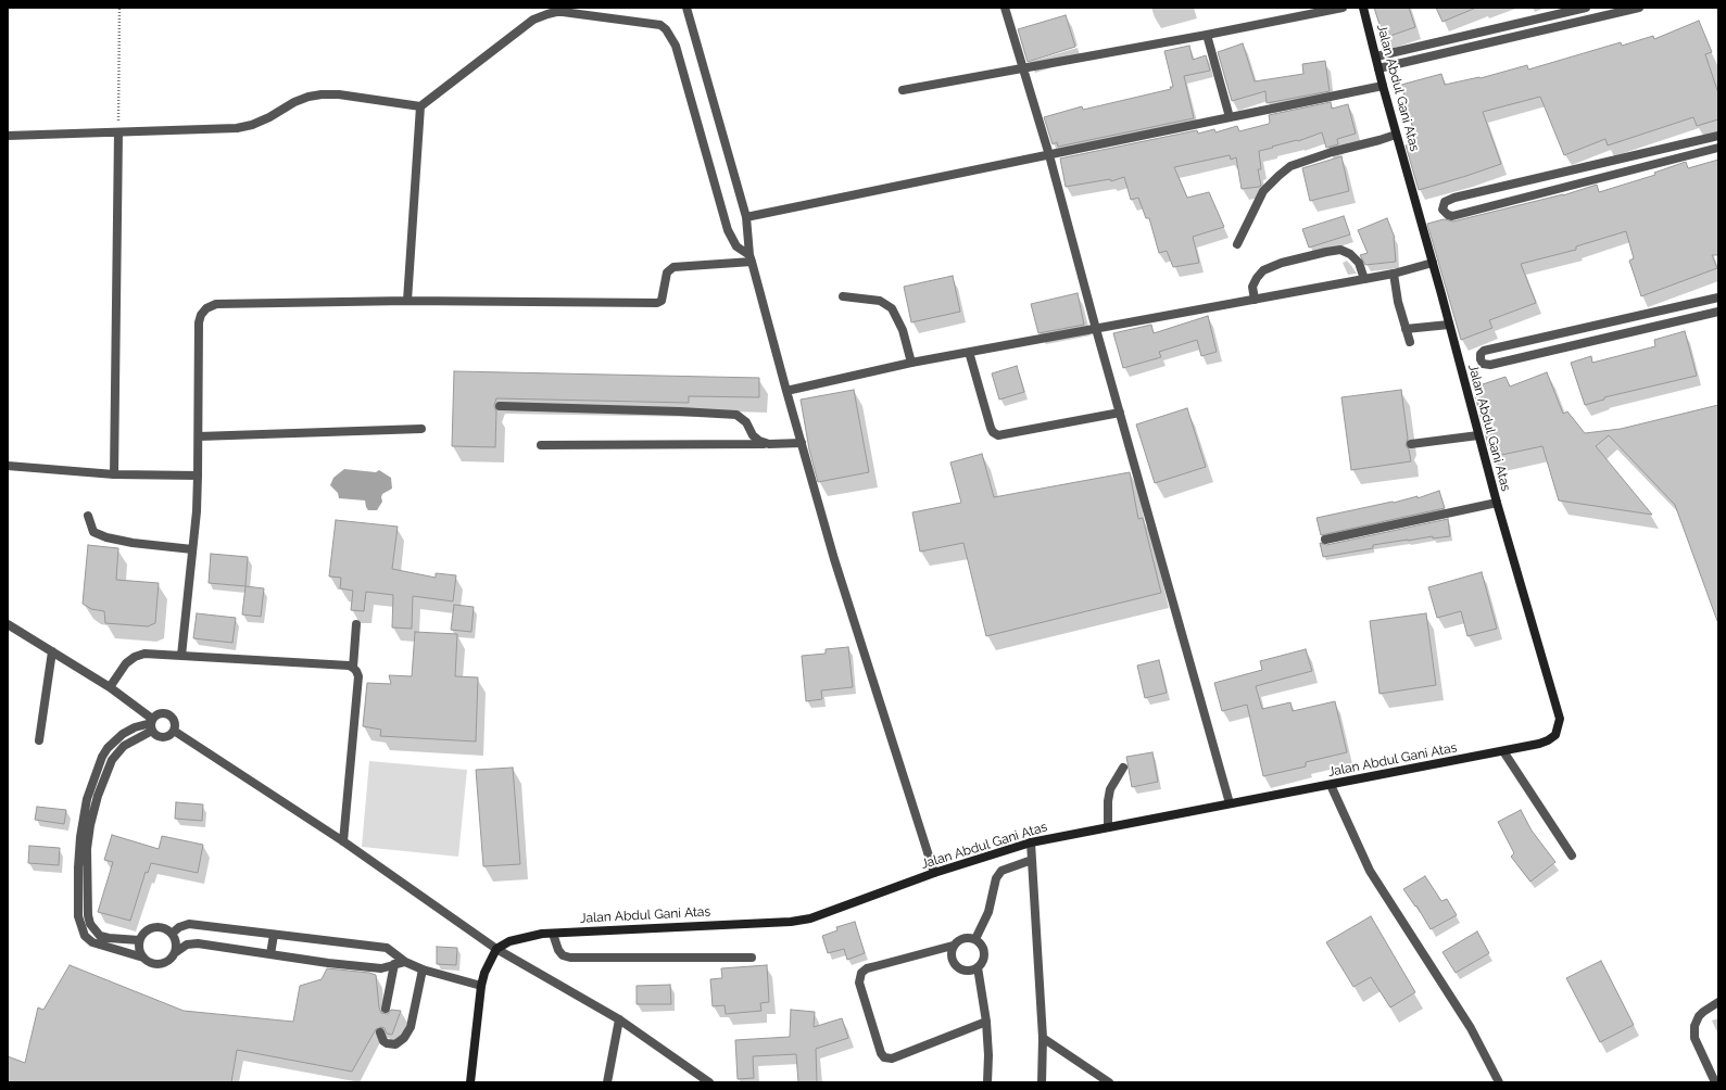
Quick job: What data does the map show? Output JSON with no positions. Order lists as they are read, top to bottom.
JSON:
{
  "streets": {
    "street": ["Jalan Abdul Gani Atas"]
  }
}
